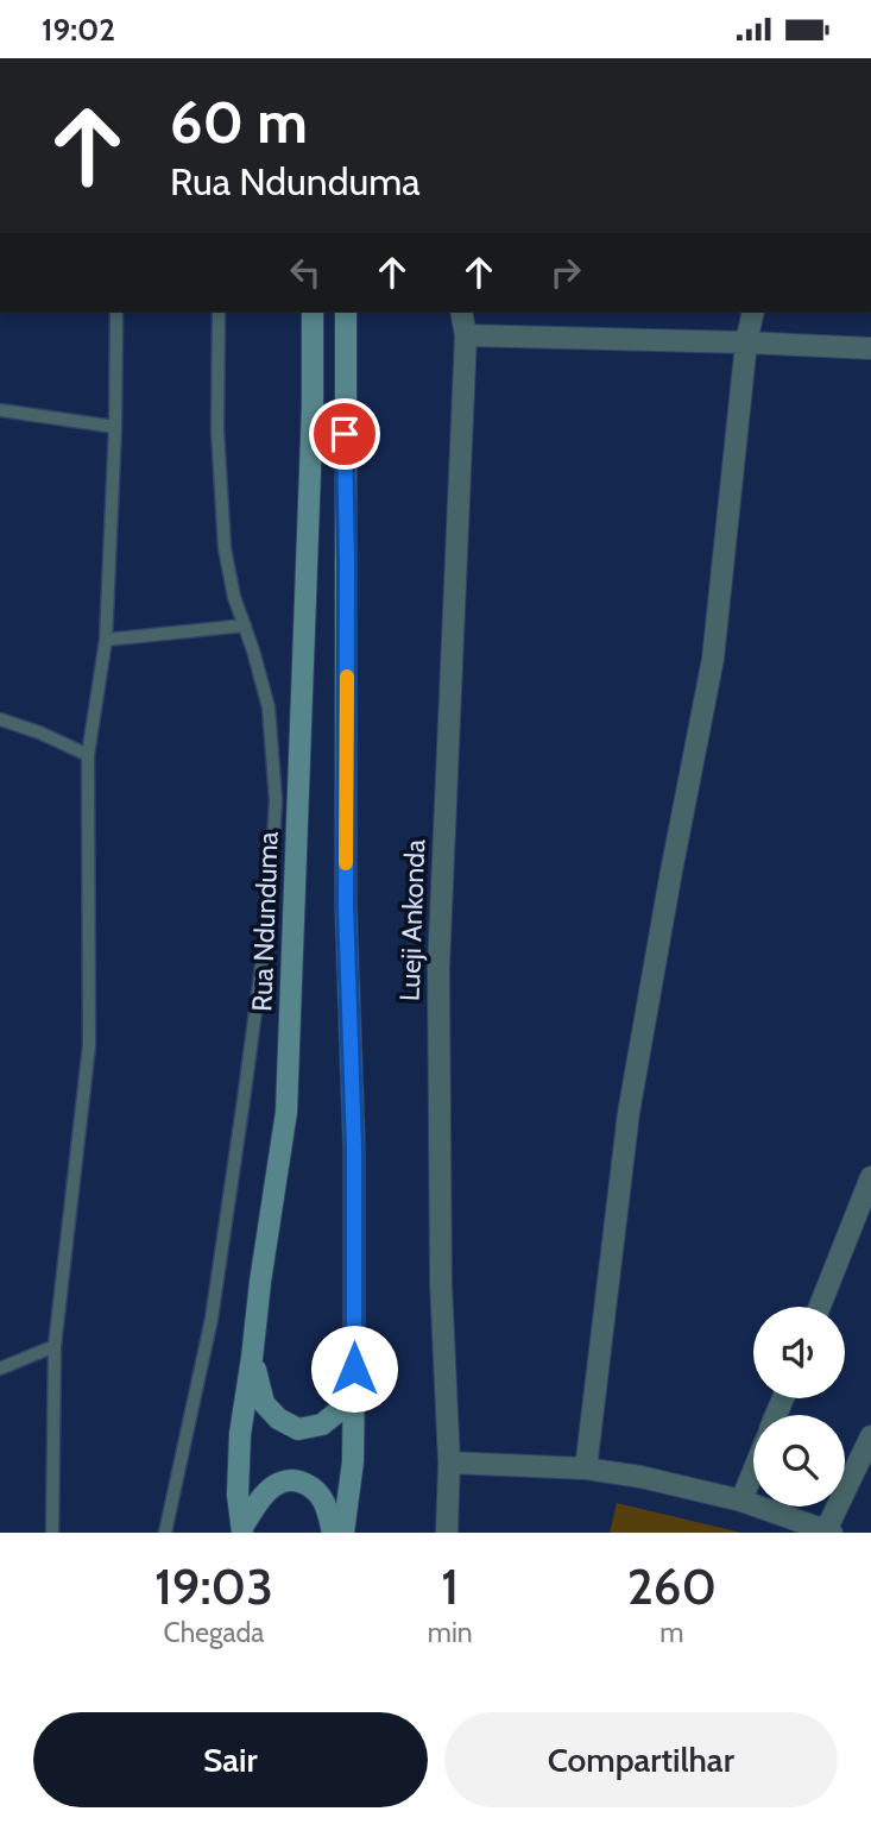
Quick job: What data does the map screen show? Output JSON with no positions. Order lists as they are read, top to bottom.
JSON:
{
  "streets": {
    "main road": ["Rua Ndunduma"],
    "street": ["Lueji Ankonda"]
  },
  "page": {
    "status": "19:02",
    "turn": ["60 m", "Rua Ndunduma"],
    "eta": [
      "19:03",
      "Chegada",
      "1",
      "min",
      "260",
      "m"
    ],
    "buttons": ["Sair", "Compartilhar"]
  }
}
